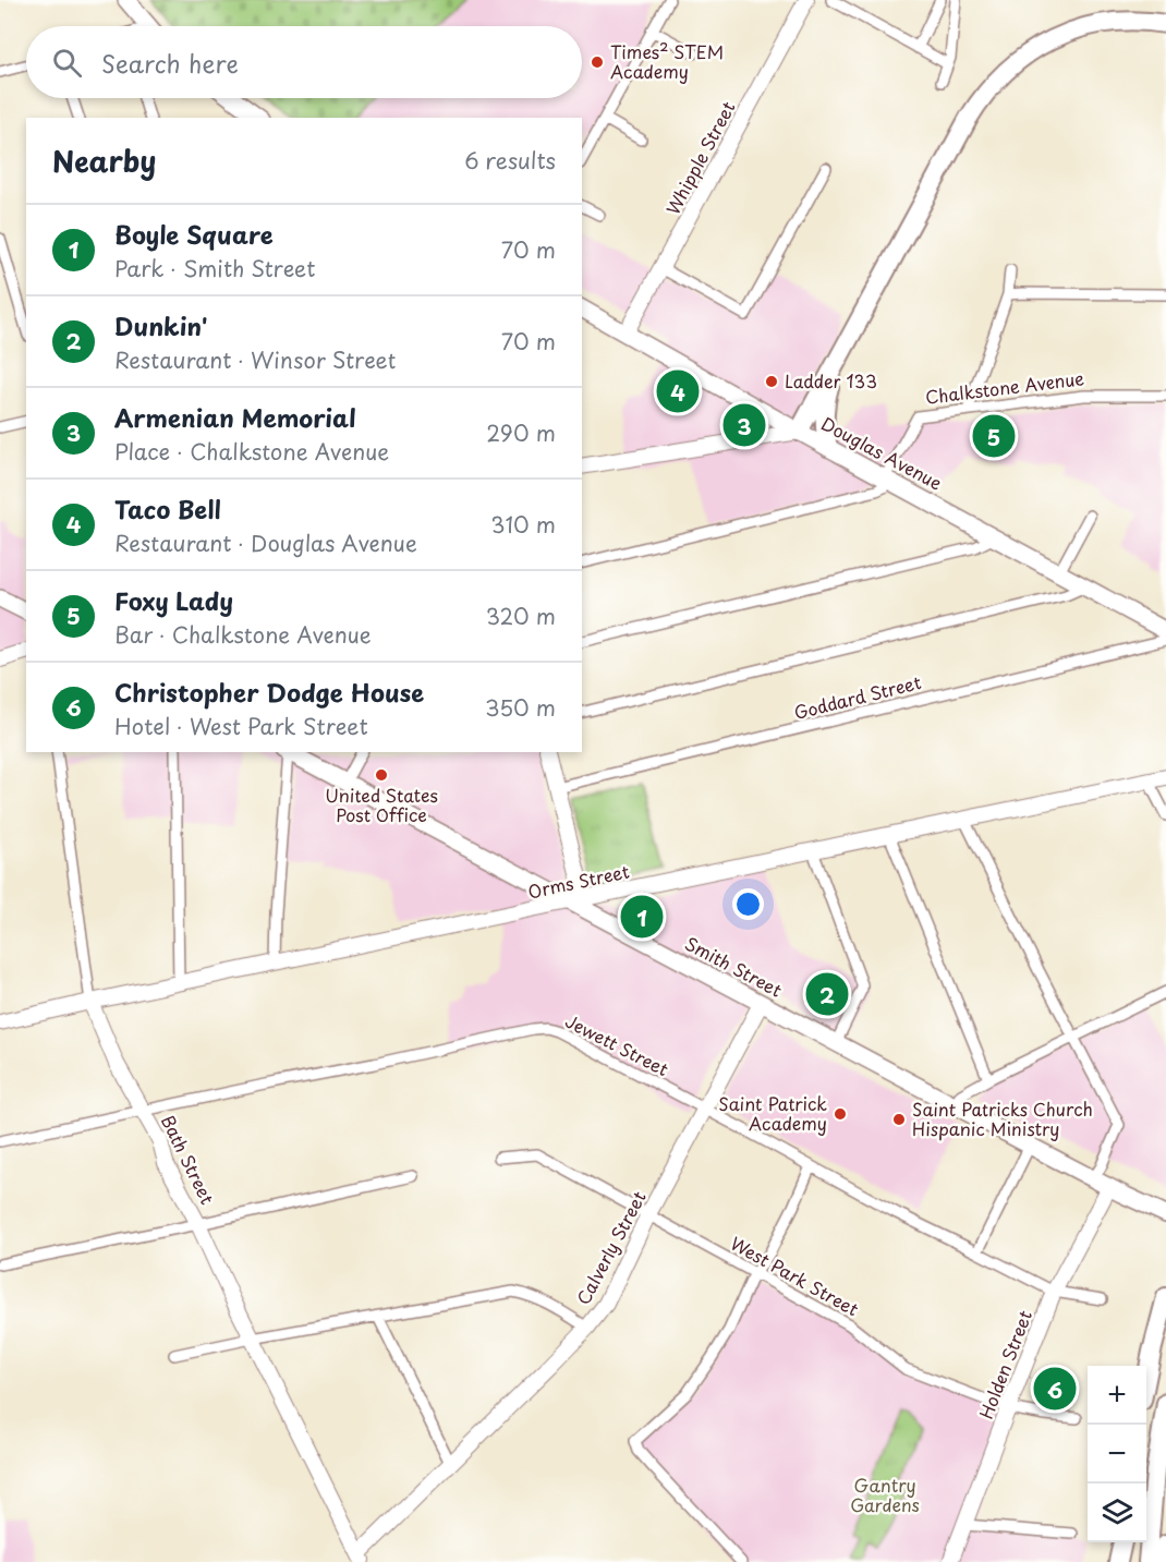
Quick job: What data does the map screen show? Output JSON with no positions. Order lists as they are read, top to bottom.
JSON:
{
  "streets": {
    "main road": ["Douglas Avenue", "Smith Street"],
    "street": [
      "Whipple Street",
      "Chalkstone Avenue",
      "Goddard Street",
      "Orms Street",
      "Jewett Street",
      "Bath Street",
      "Calverly Street",
      "West Park Street",
      "Holden Street"
    ]
  },
  "crossings": [
    ["Whipple Street", "Douglas Avenue"],
    ["Chalkstone Avenue", "Douglas Avenue"],
    ["Orms Street", "Smith Street"],
    ["Orms Street", "Bath Street"],
    ["Smith Street", "Calverly Street"],
    ["Smith Street", "Holden Street"],
    ["Jewett Street", "Bath Street"],
    ["Jewett Street", "Calverly Street"],
    ["Jewett Street", "Holden Street"],
    ["Bath Street", "Calverly Street"],
    ["Calverly Street", "West Park Street"],
    ["West Park Street", "Holden Street"]
  ],
  "parks": ["Gantry Gardens"],
  "places": [
    "Times² STEM Academy",
    "Ladder 133",
    "United States Post Office",
    "Saint Patrick Academy",
    "Saint Patricks Church Hispanic Ministry"
  ],
  "page": {
    "search": "Search here",
    "heading": ["Nearby", "6 results"],
    "list": [
      {
        "mark": "1",
        "name": "Boyle Square",
        "note": "Park · Smith Street",
        "value": "70 m"
      },
      {
        "mark": "2",
        "name": "Dunkin'",
        "note": "Restaurant · Winsor Street",
        "value": "70 m"
      },
      {
        "mark": "3",
        "name": "Armenian Memorial",
        "note": "Place · Chalkstone Avenue",
        "value": "290 m"
      },
      {
        "mark": "4",
        "name": "Taco Bell",
        "note": "Restaurant · Douglas Avenue",
        "value": "310 m"
      },
      {
        "mark": "5",
        "name": "Foxy Lady",
        "note": "Bar · Chalkstone Avenue",
        "value": "320 m"
      },
      {
        "mark": "6",
        "name": "Christopher Dodge House",
        "note": "Hotel · West Park Street",
        "value": "350 m"
      }
    ],
    "pins": [
      "4",
      "3",
      "5",
      "1",
      "2",
      "6"
    ],
    "map_buttons": ["+", "−"]
  }
}
